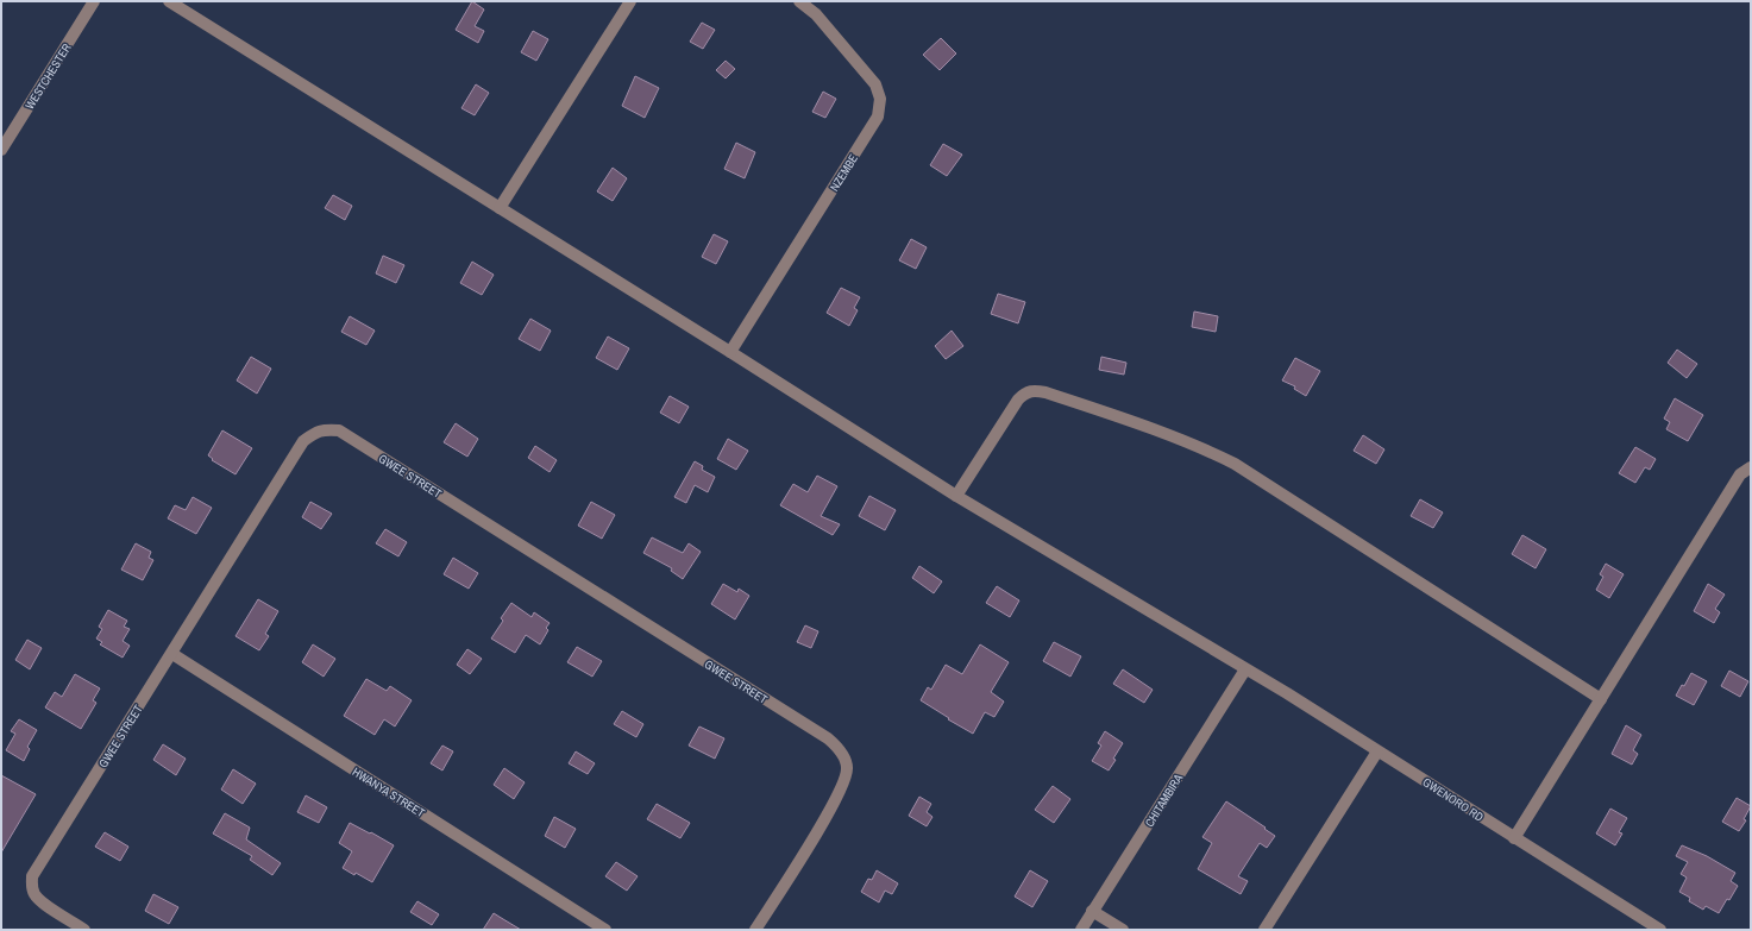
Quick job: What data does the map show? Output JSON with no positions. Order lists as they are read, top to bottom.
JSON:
{
  "streets": {
    "street": [
      "WESTCHESTER",
      "NZEMBE",
      "GWEE STREET",
      "HWANYA STREET",
      "GWENORO RD",
      "CHITAMBIRA"
    ]
  },
  "crossings": [
    ["NZEMBE", "GWENORO RD"],
    ["GWEE STREET", "HWANYA STREET"],
    ["GWENORO RD", "CHITAMBIRA"]
  ]
}
